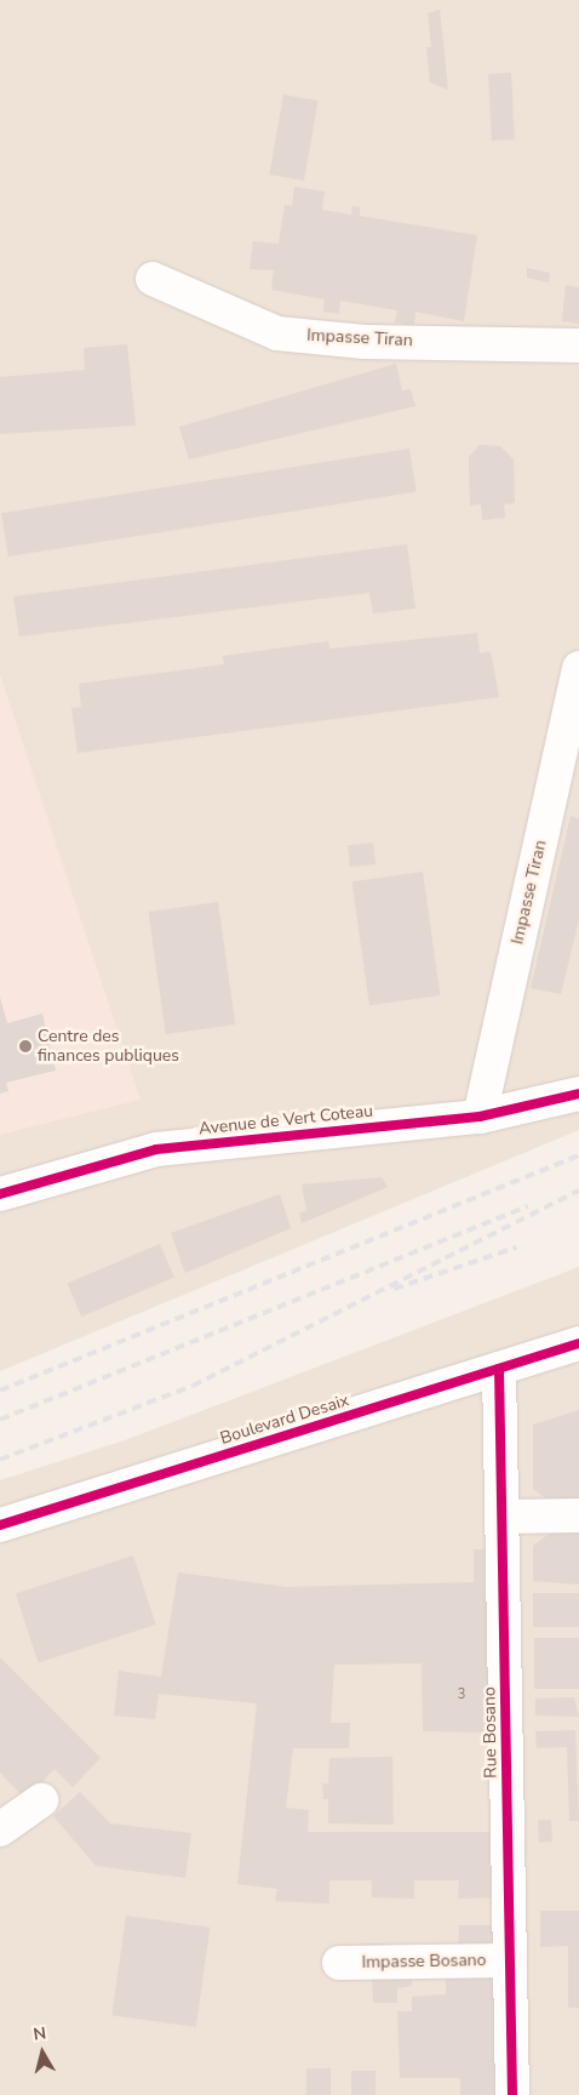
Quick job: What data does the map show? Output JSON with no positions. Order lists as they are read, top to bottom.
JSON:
{
  "streets": {
    "street": [
      "Impasse Tiran",
      "Avenue de Vert Coteau",
      "Boulevard Desaix",
      "Rue Bosano",
      "Impasse Bosano"
    ]
  },
  "crossings": [
    ["Impasse Tiran", "Avenue de Vert Coteau"],
    ["Boulevard Desaix", "Rue Bosano"],
    ["Rue Bosano", "Impasse Bosano"]
  ],
  "places": ["Centre des finances publiques"],
  "house_numbers": ["3"],
  "north": "top"
}
